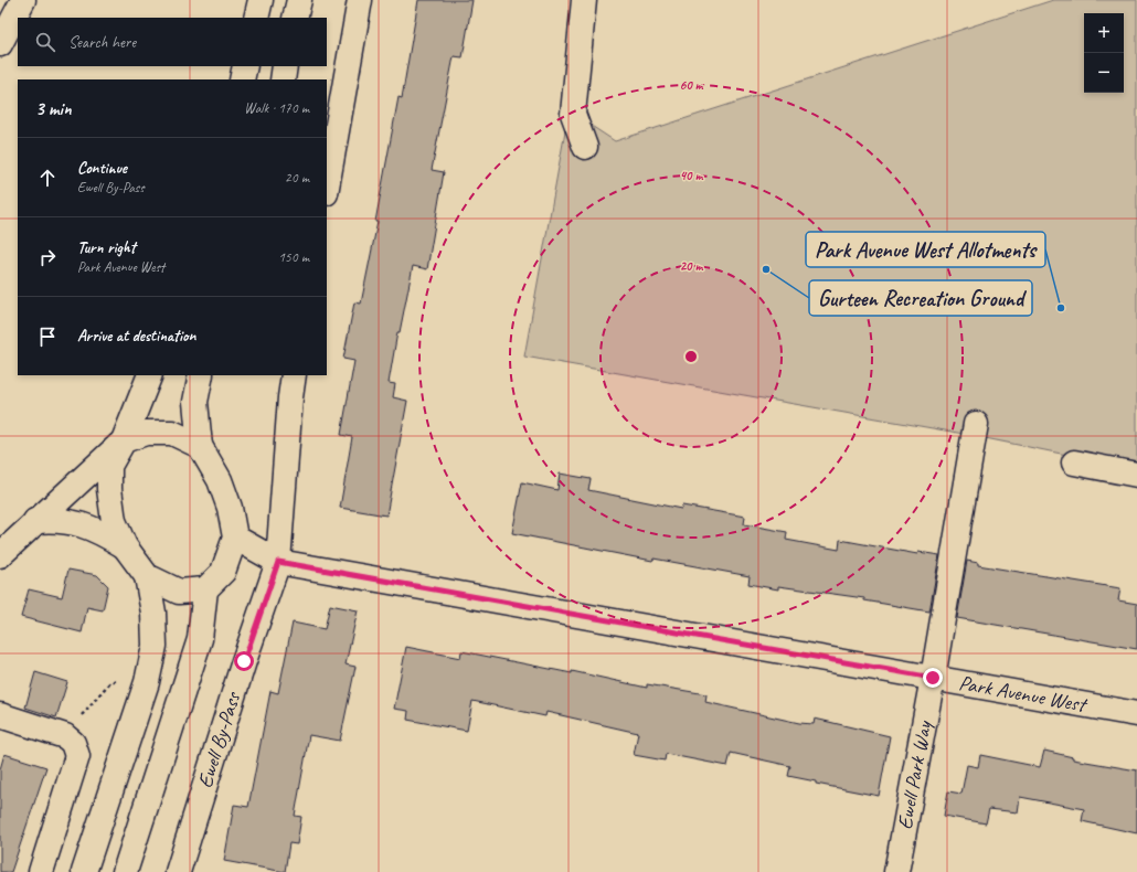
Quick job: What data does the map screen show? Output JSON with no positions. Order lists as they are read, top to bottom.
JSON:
{
  "streets": {
    "main road": ["Park Avenue West", "Ewell By-Pass", "Ewell Park Way"]
  },
  "crossings": [
    ["Park Avenue West", "Ewell By-Pass"],
    ["Park Avenue West", "Ewell Park Way"]
  ],
  "places": ["Gurteen Recreation Ground", "Park Avenue West Allotments"],
  "page": {
    "map_buttons": ["+", "−"],
    "search": "Search here",
    "heading": ["3 min", "Walk · 170 m"],
    "list": [
      ["Continue", "Ewell By-Pass", "20 m"],
      ["Turn right", "Park Avenue West", "150 m"],
      "Arrive at destination"
    ]
  },
  "rings": ["60 m", "40 m", "20 m"]
}
